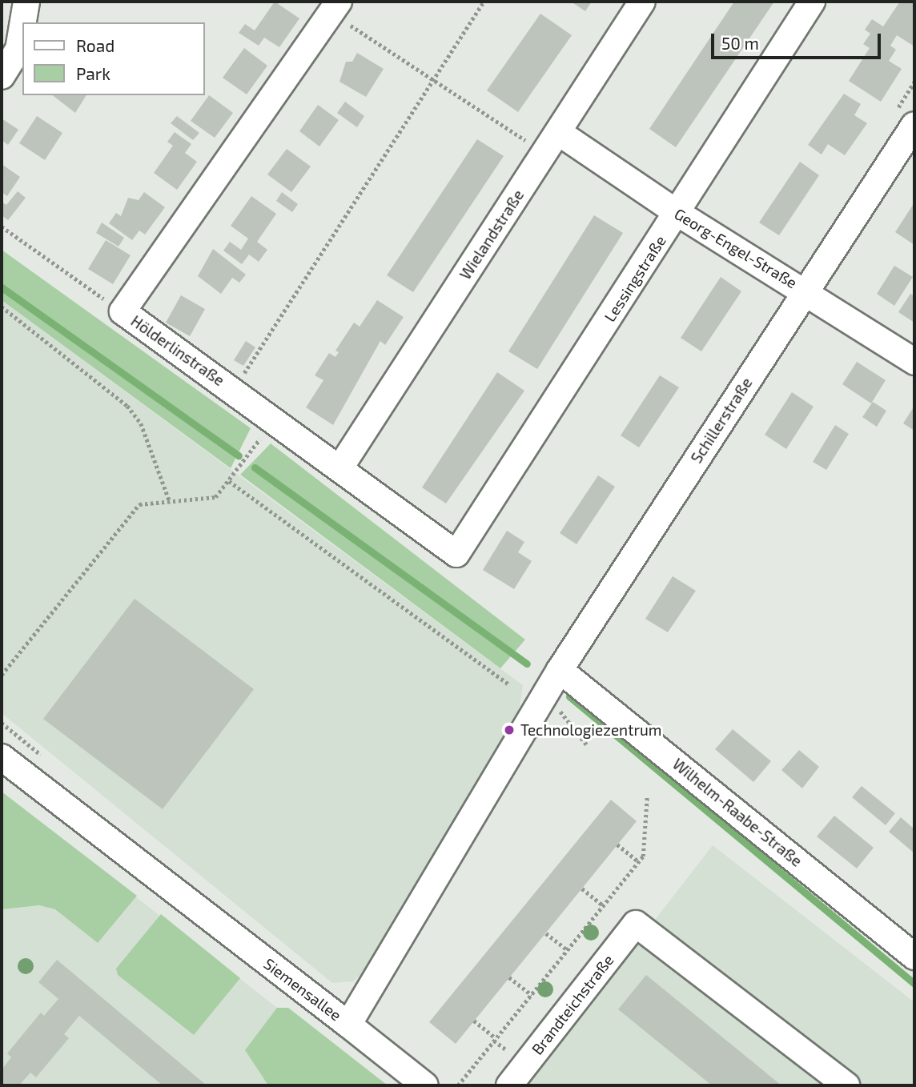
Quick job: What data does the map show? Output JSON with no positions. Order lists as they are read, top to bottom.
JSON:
{
  "streets": {
    "street": [
      "Wielandstraße",
      "Georg-Engel-Straße",
      "Lessingstraße",
      "Hölderlinstraße",
      "Schillerstraße",
      "Wilhelm-Raabe-Straße",
      "Siemensallee",
      "Brandteichstraße"
    ]
  },
  "crossings": [
    ["Wielandstraße", "Georg-Engel-Straße"],
    ["Wielandstraße", "Hölderlinstraße"],
    ["Georg-Engel-Straße", "Lessingstraße"],
    ["Georg-Engel-Straße", "Schillerstraße"],
    ["Lessingstraße", "Hölderlinstraße"],
    ["Schillerstraße", "Wilhelm-Raabe-Straße"],
    ["Schillerstraße", "Siemensallee"]
  ],
  "places": ["Technologiezentrum"],
  "legend": ["Road", "Park"],
  "scale_bar": "50 m"
}
